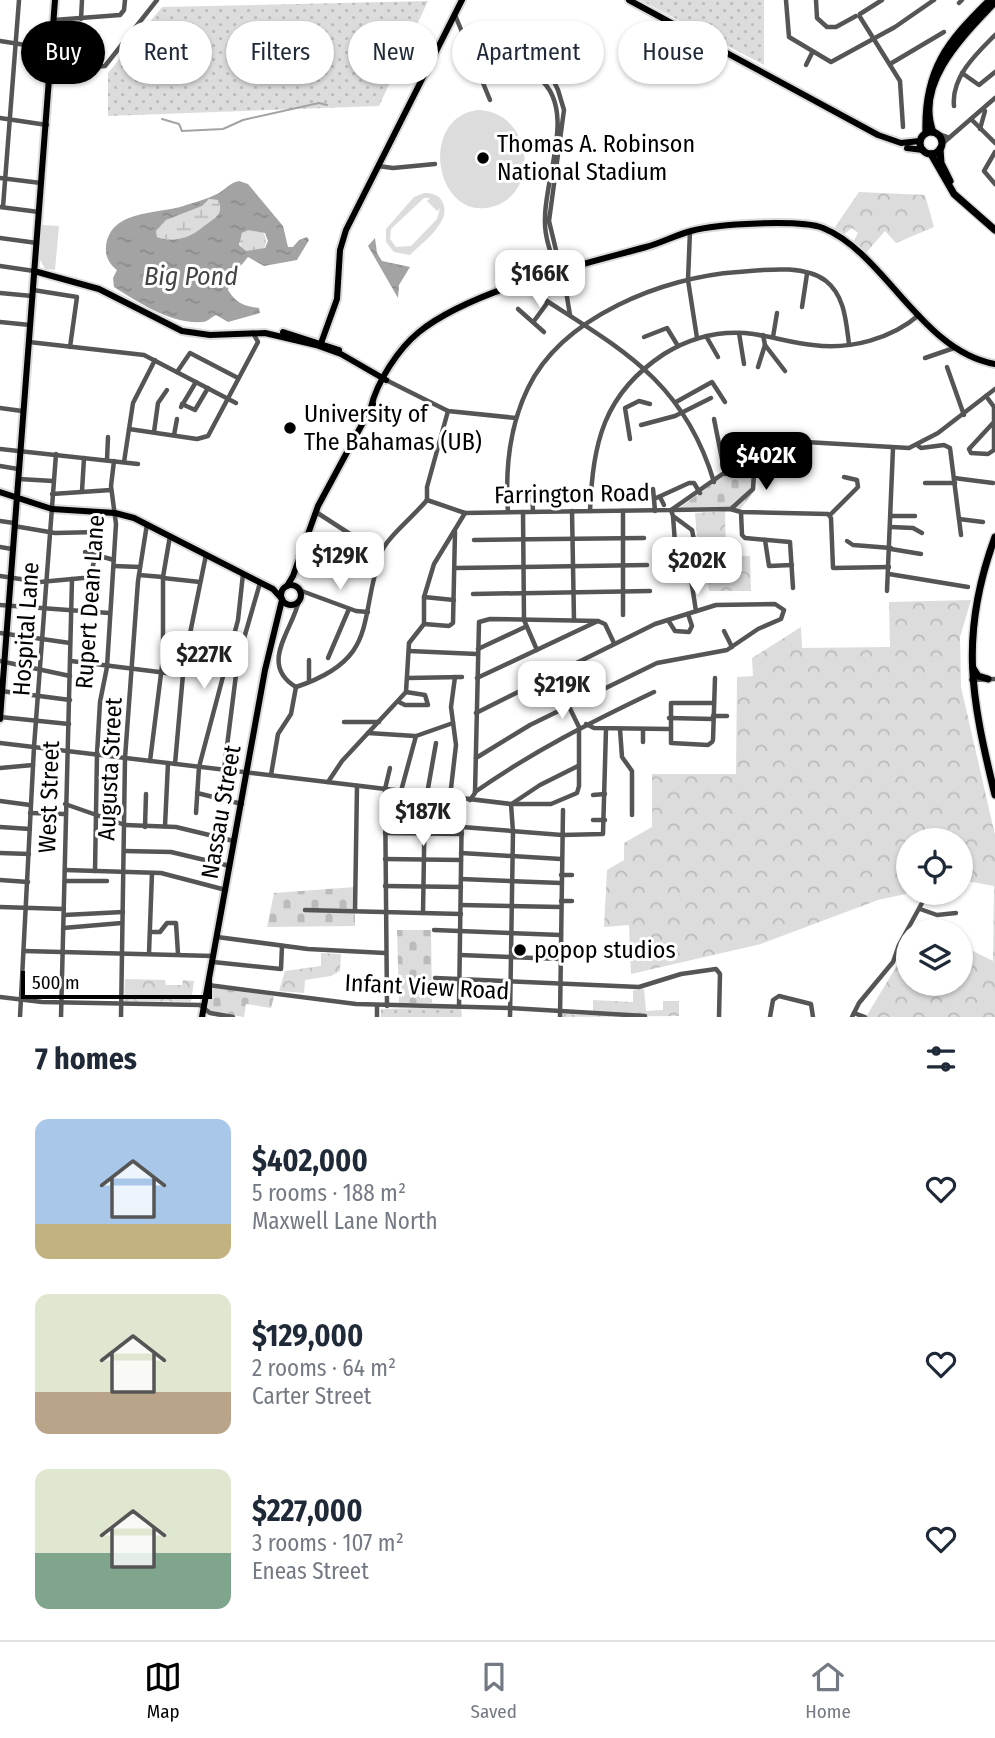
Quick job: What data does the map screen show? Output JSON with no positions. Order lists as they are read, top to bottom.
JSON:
{
  "streets": {
    "main road": ["Nassau Street"],
    "street": [
      "Farrington Road",
      "Rupert Dean Lane",
      "Hospital Lane",
      "Augusta Street",
      "West Street",
      "Infant View Road"
    ]
  },
  "crossings": [
    ["Nassau Street", "Infant View Road"]
  ],
  "water": ["Big Pond"],
  "places": ["Thomas A. Robinson National Stadium", "University of The Bahamas (UB)", "popop studios"],
  "scale_bar": "500 m",
  "page": {
    "chip": [
      "Buy",
      "Rent",
      "Filters",
      "New",
      "Apartment",
      "House"
    ],
    "price": [
      "$166K",
      "$402K",
      "$129K",
      "$202K",
      "$227K",
      "$219K",
      "$187K"
    ],
    "scale": "500 m",
    "heading": "7 homes",
    "list": [
      {
        "name": "$402,000",
        "note": "5 rooms · 188 m² · Maxwell Lane North"
      },
      {
        "name": "$129,000",
        "note": "2 rooms · 64 m² · Carter Street"
      },
      {
        "name": "$227,000",
        "note": "3 rooms · 107 m² · Eneas Street"
      }
    ],
    "tabs": ["Map", "Saved", "Home"]
  }
}
